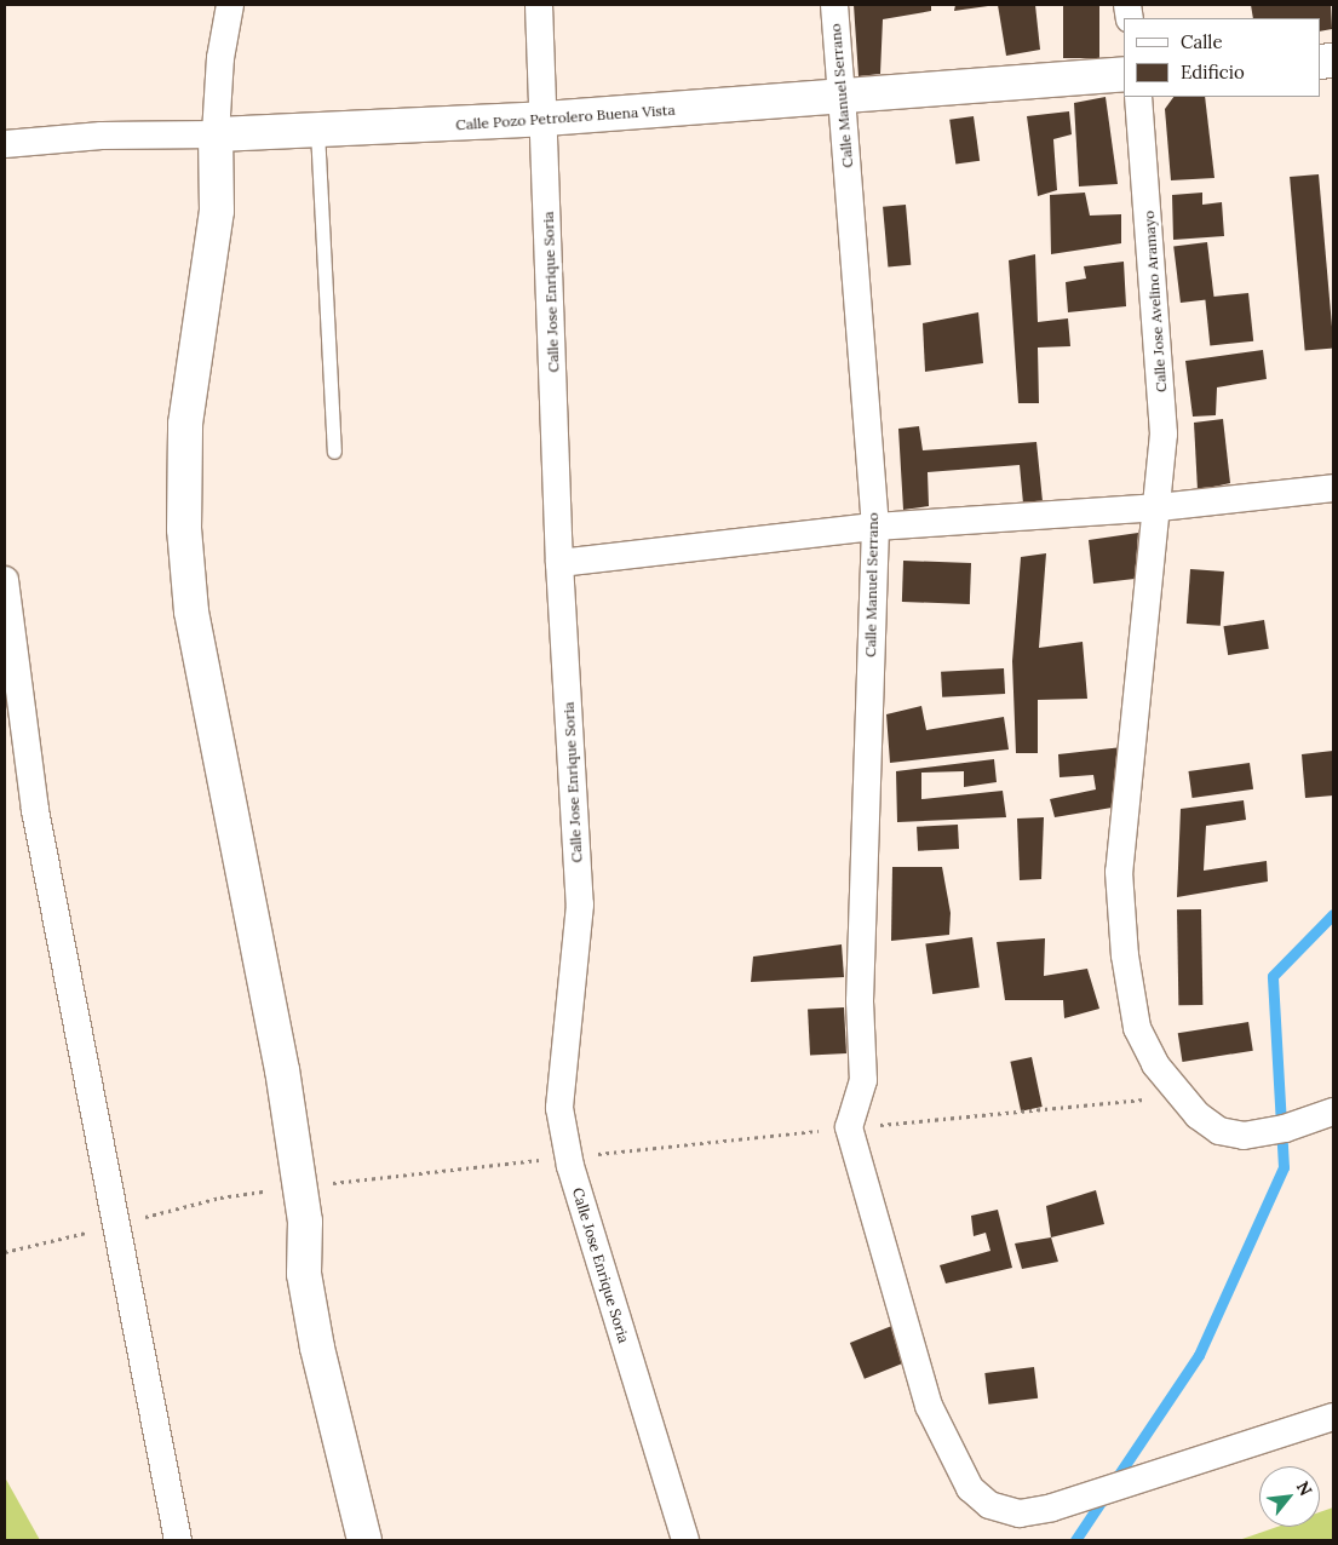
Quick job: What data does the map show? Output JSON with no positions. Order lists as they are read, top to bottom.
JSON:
{
  "streets": {
    "street": [
      "Calle Manuel Serrano",
      "Calle Pozo Petrolero Buena Vista",
      "Calle Jose Enrique Soria",
      "Calle Jose Avelino Aramayo"
    ]
  },
  "crossings": [
    ["Calle Manuel Serrano", "Calle Pozo Petrolero Buena Vista"],
    ["Calle Pozo Petrolero Buena Vista", "Calle Jose Enrique Soria"]
  ],
  "legend": ["Calle", "Edificio"],
  "north": "top right"
}
